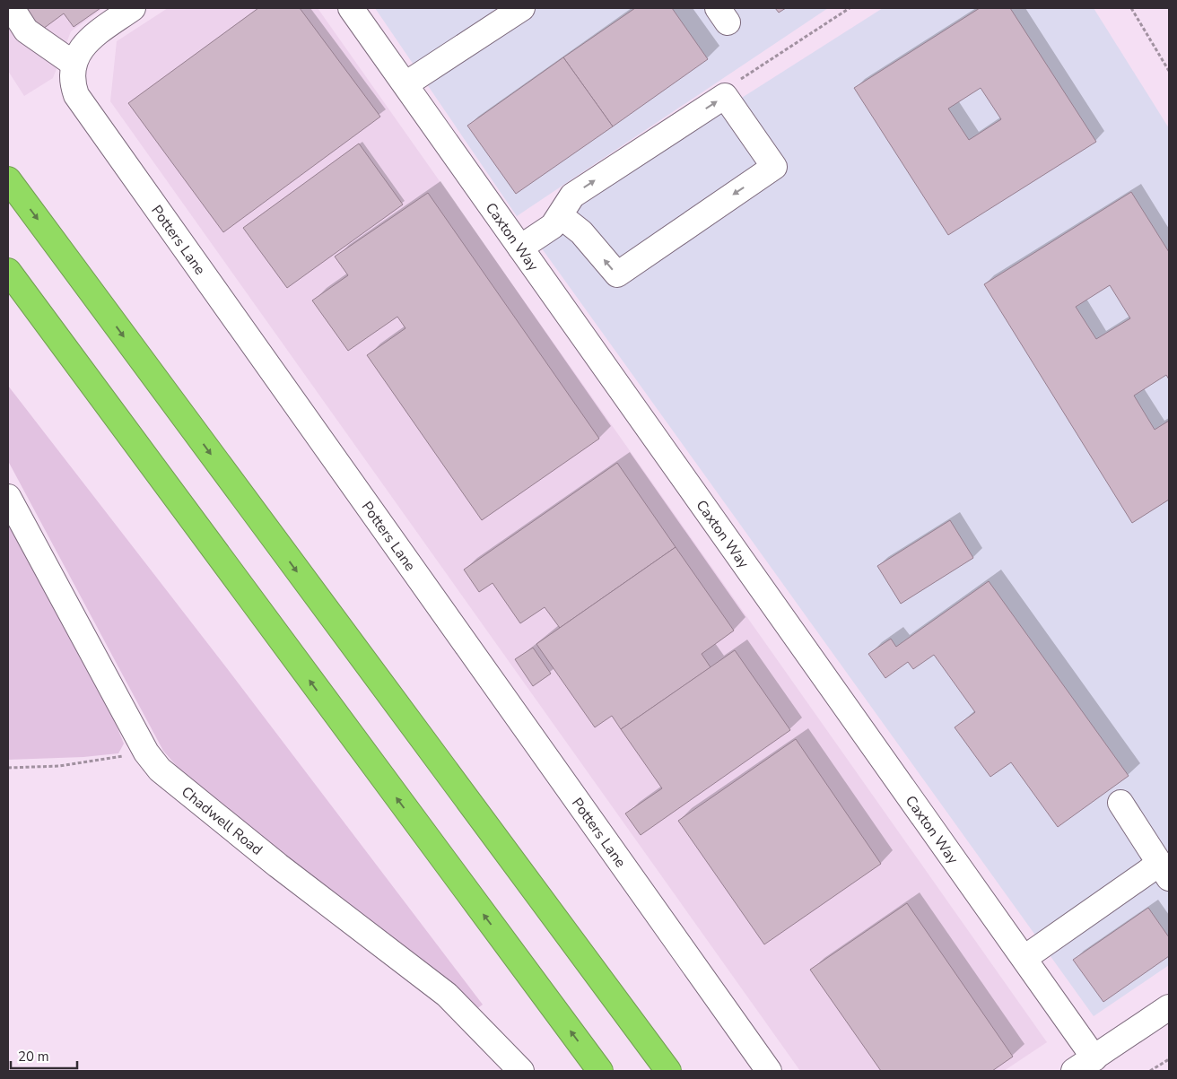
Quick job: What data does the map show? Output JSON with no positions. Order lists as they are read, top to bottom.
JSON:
{
  "streets": {
    "street": ["Caxton Way", "Potters Lane", "Chadwell Road"]
  },
  "scale_bar": "20 m"
}
